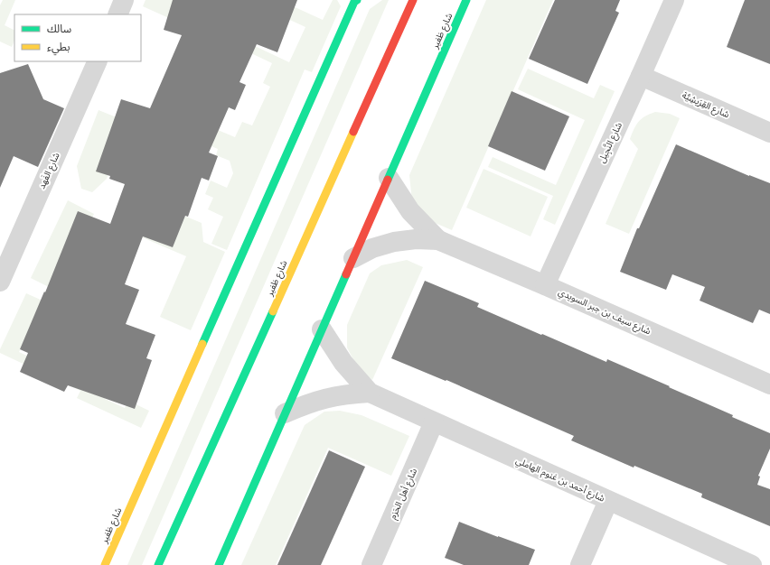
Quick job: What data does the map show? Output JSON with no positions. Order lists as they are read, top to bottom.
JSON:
{
  "streets": {
    "main road": ["شارع ظفير"],
    "street": [
      "شارع القِرَيشِيَّة",
      "شارع النَّجِيل",
      "شارع الفَهد",
      "شارع سيف بن جبر السويدي",
      "شارع أحمد بن غنوم الهاملي",
      "شارع أهل الحَزم"
    ]
  },
  "crossings": [
    ["شارع ظفير", "شارع سيف بن جبر السويدي"],
    ["شارع ظفير", "شارع أحمد بن غنوم الهاملي"],
    ["شارع القِرَيشِيَّة", "شارع النَّجِيل"],
    ["شارع النَّجِيل", "شارع سيف بن جبر السويدي"],
    ["شارع أحمد بن غنوم الهاملي", "شارع أهل الحَزم"]
  ],
  "legend": ["سالك", "بطيء"]
}
